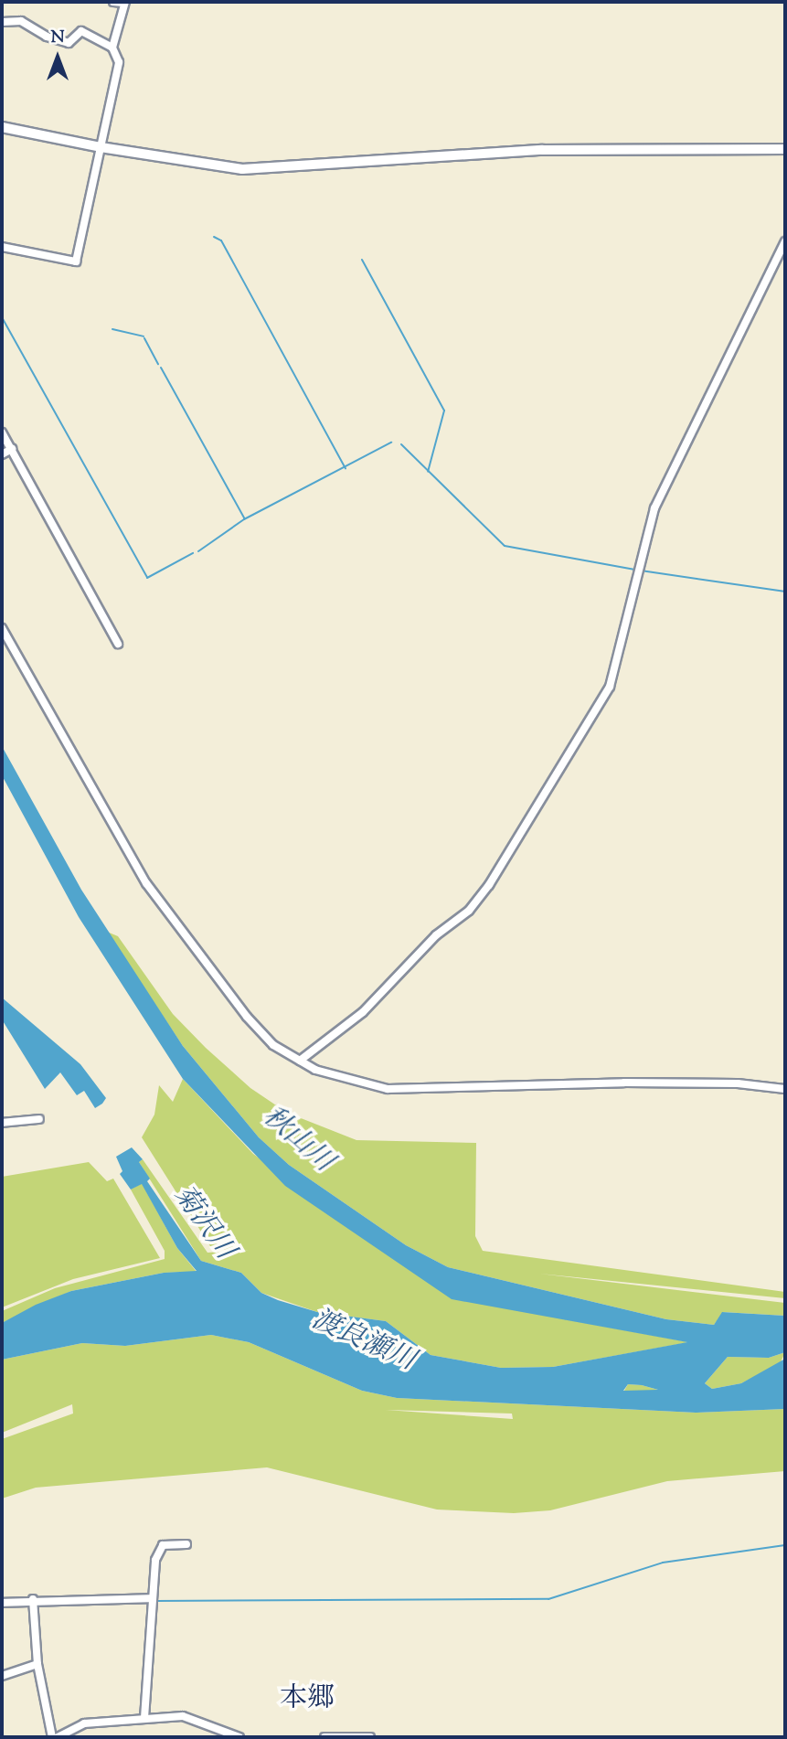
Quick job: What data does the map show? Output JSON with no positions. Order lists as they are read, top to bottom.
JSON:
{
  "districts": ["本郷"],
  "water": ["秋山川", "菊沢川", "渡良瀬川"],
  "north": "top"
}
